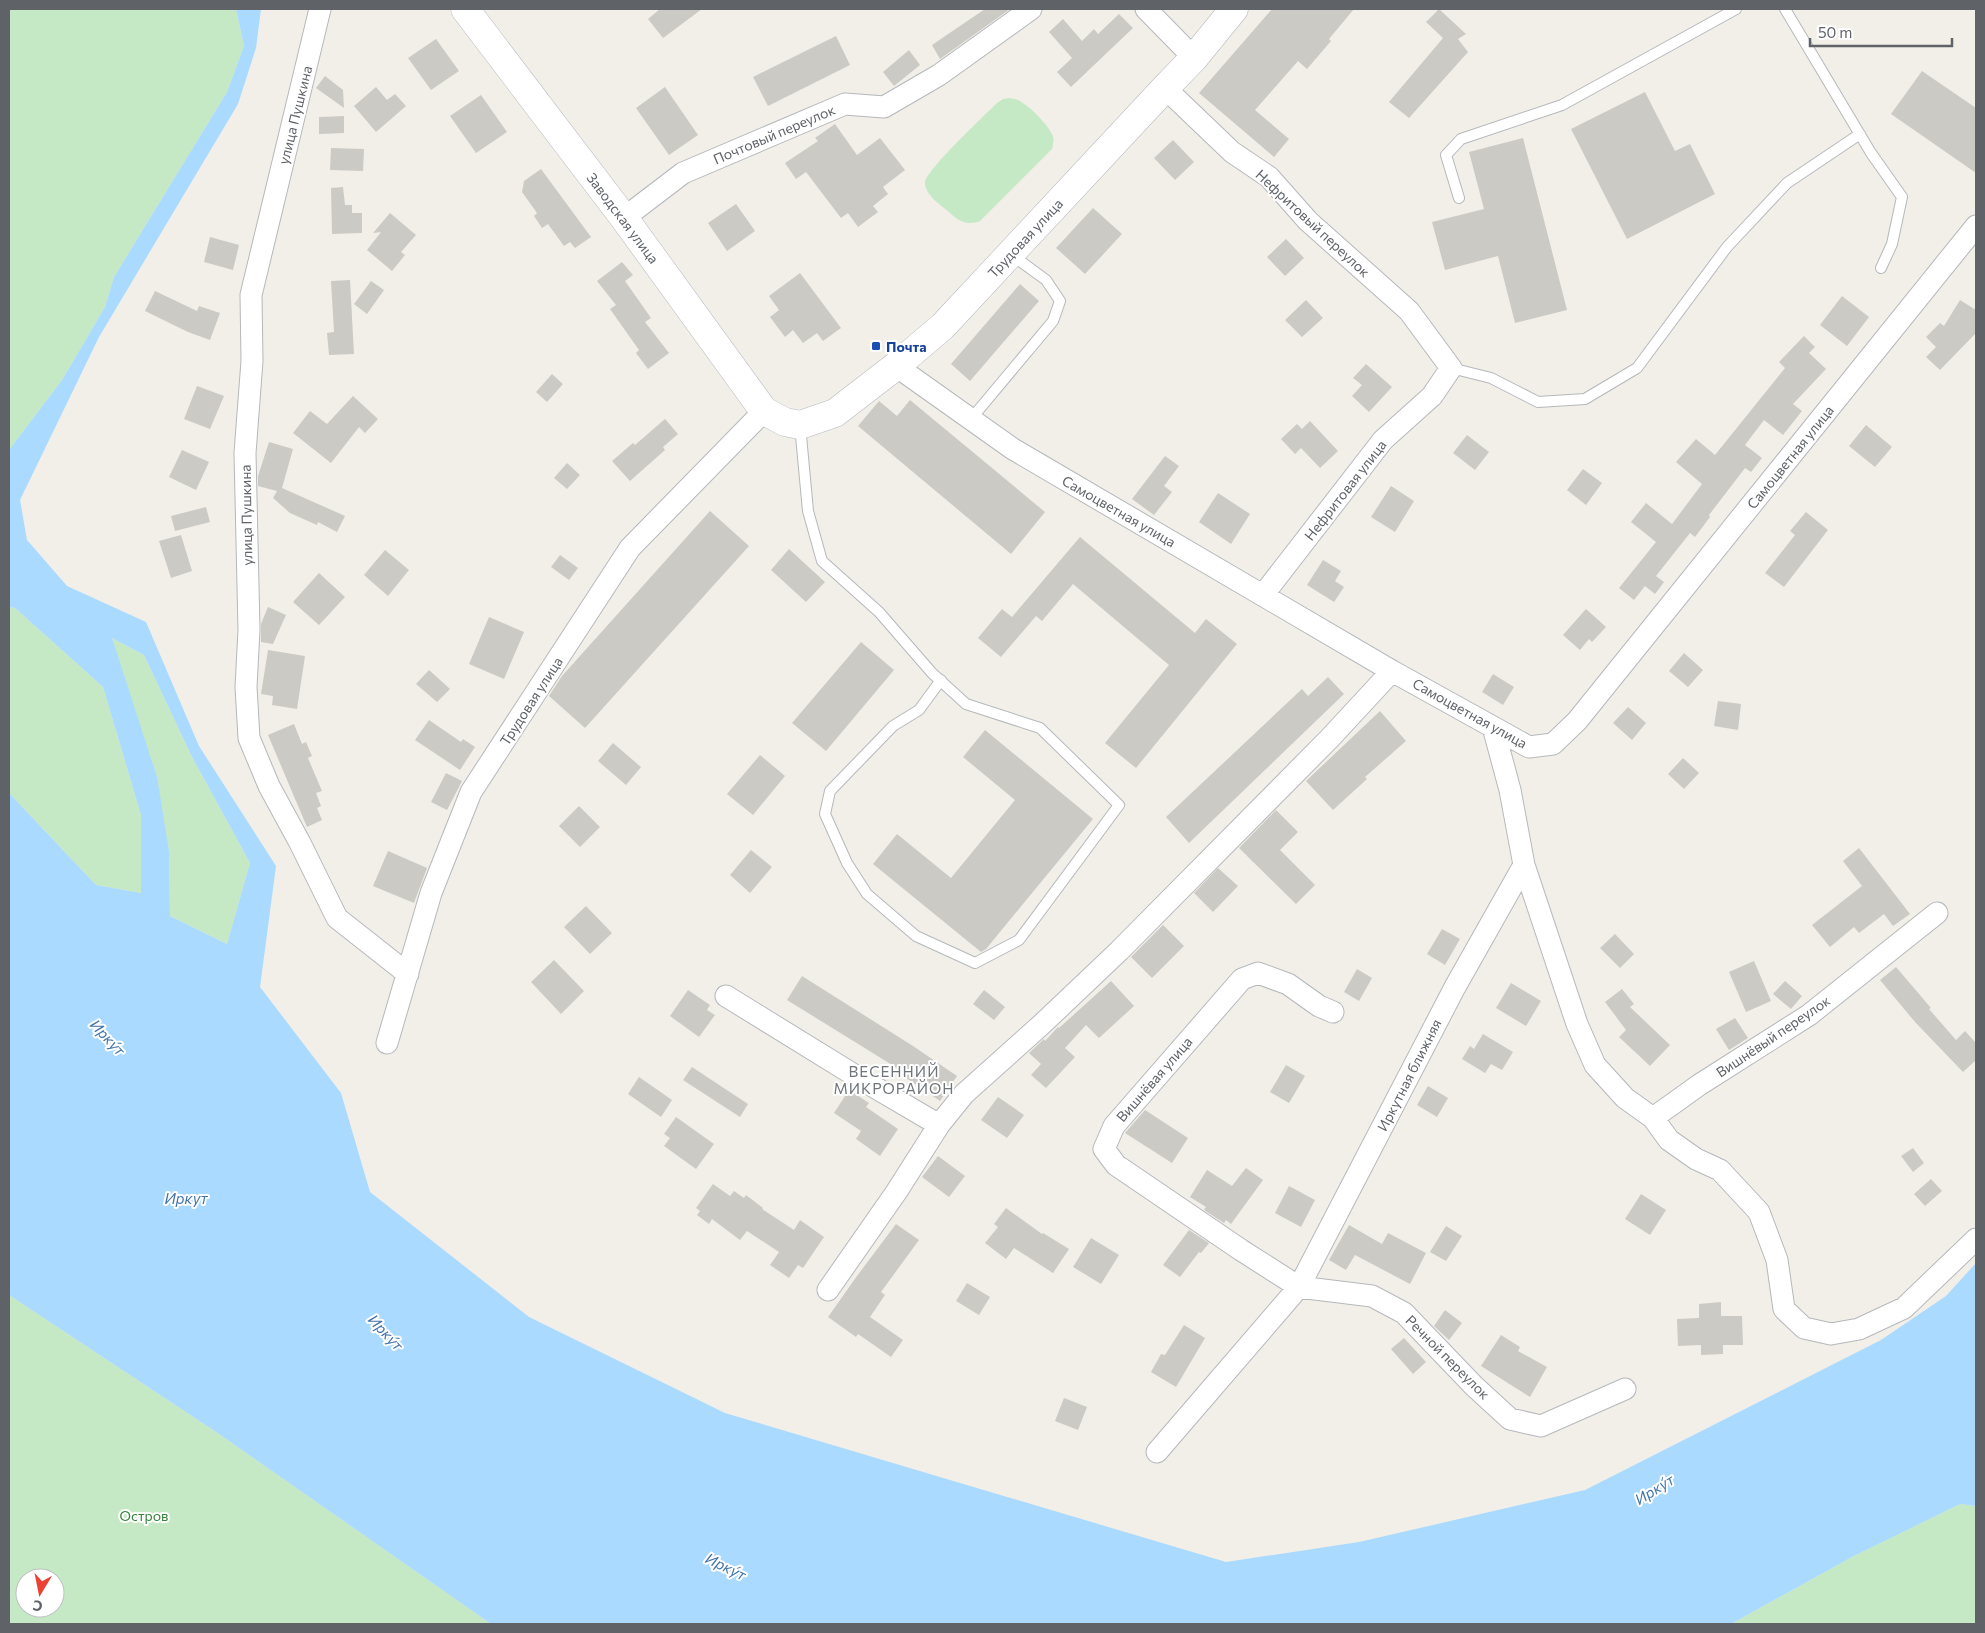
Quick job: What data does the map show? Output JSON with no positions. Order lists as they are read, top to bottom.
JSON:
{
  "streets": {
    "street": [
      "улица Пушкина",
      "Почтовый переулок",
      "Заводская улица",
      "Нефритовый переулок",
      "Трудовая улица",
      "Самоцветная улица",
      "Нефритовая улица",
      "Вишнёвый переулок",
      "Иркутная ближняя",
      "Вишнёвая улица",
      "Речной переулок"
    ]
  },
  "crossings": [
    ["улица Пушкина", "Трудовая улица"],
    ["Почтовый переулок", "Заводская улица"],
    ["Заводская улица", "Трудовая улица"],
    ["Нефритовый переулок", "Трудовая улица"],
    ["Нефритовый переулок", "Нефритовая улица"],
    ["Трудовая улица", "Самоцветная улица"],
    ["Самоцветная улица", "Нефритовая улица"],
    ["Иркутная ближняя", "Вишнёвая улица"],
    ["Иркутная ближняя", "Речной переулок"],
    ["Вишнёвая улица", "Речной переулок"]
  ],
  "districts": ["ВЕСЕННИЙ МИКРОРАЙОН"],
  "water": ["Ирку́т", "Иркут"],
  "parks": ["Остров"],
  "places": {
    "transit": ["Почта"]
  },
  "scale_bar": "50 m",
  "north": "bottom"
}
